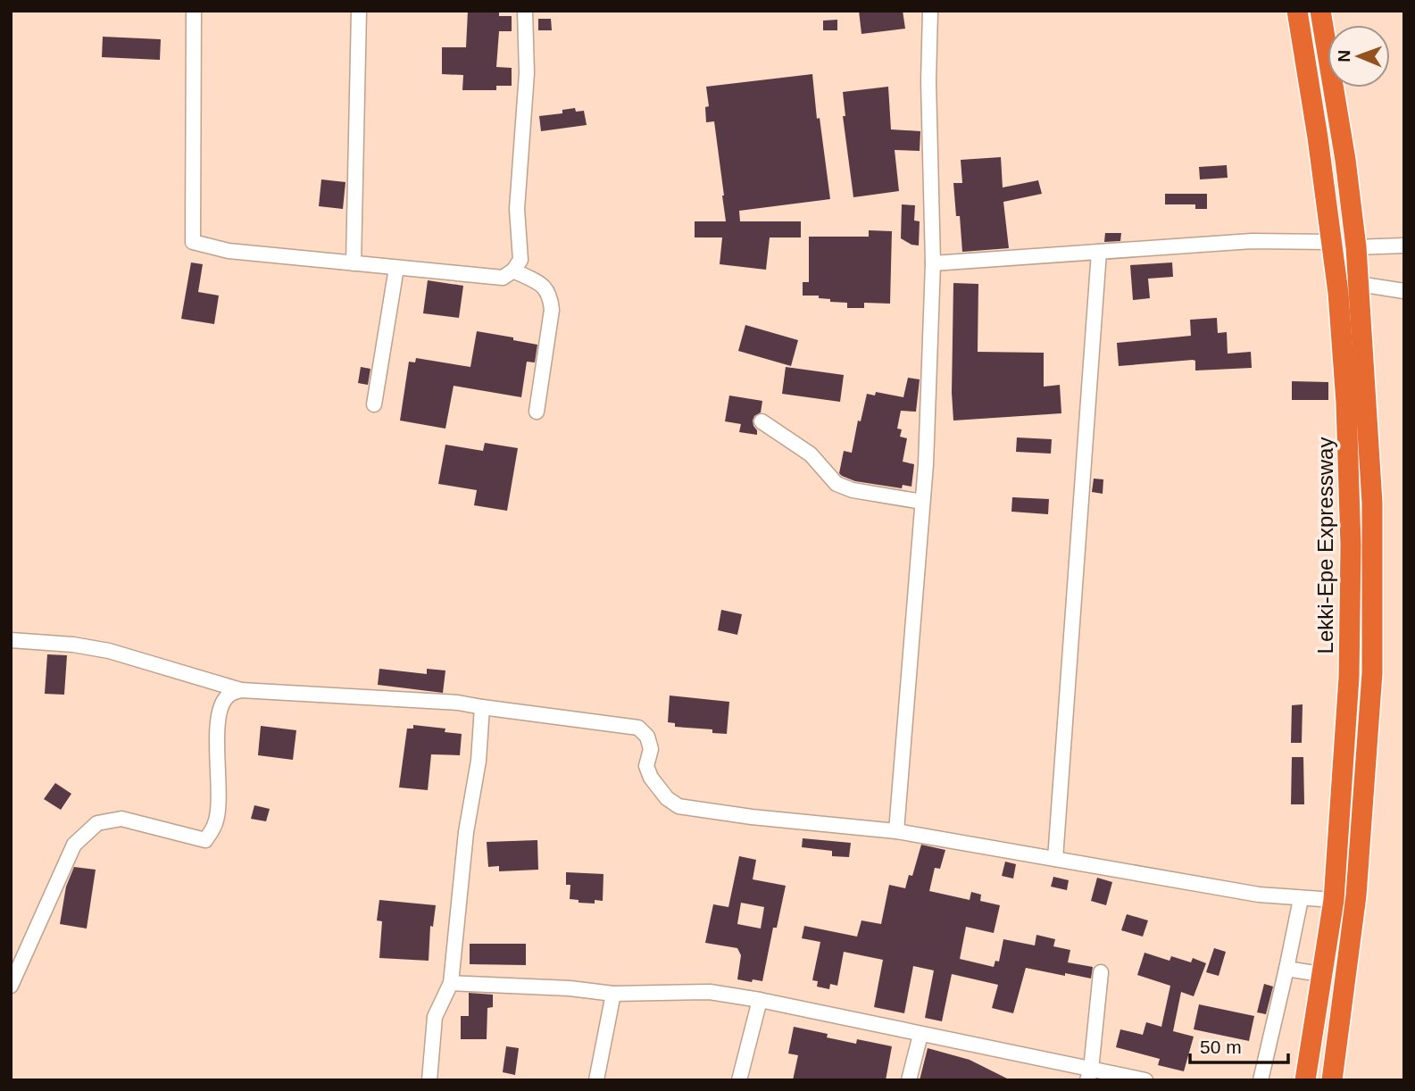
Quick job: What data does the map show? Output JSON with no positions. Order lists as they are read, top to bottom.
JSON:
{
  "streets": {
    "highway": ["Lekki-Epe Expressway"]
  },
  "scale_bar": "50 m",
  "north": "left"
}
